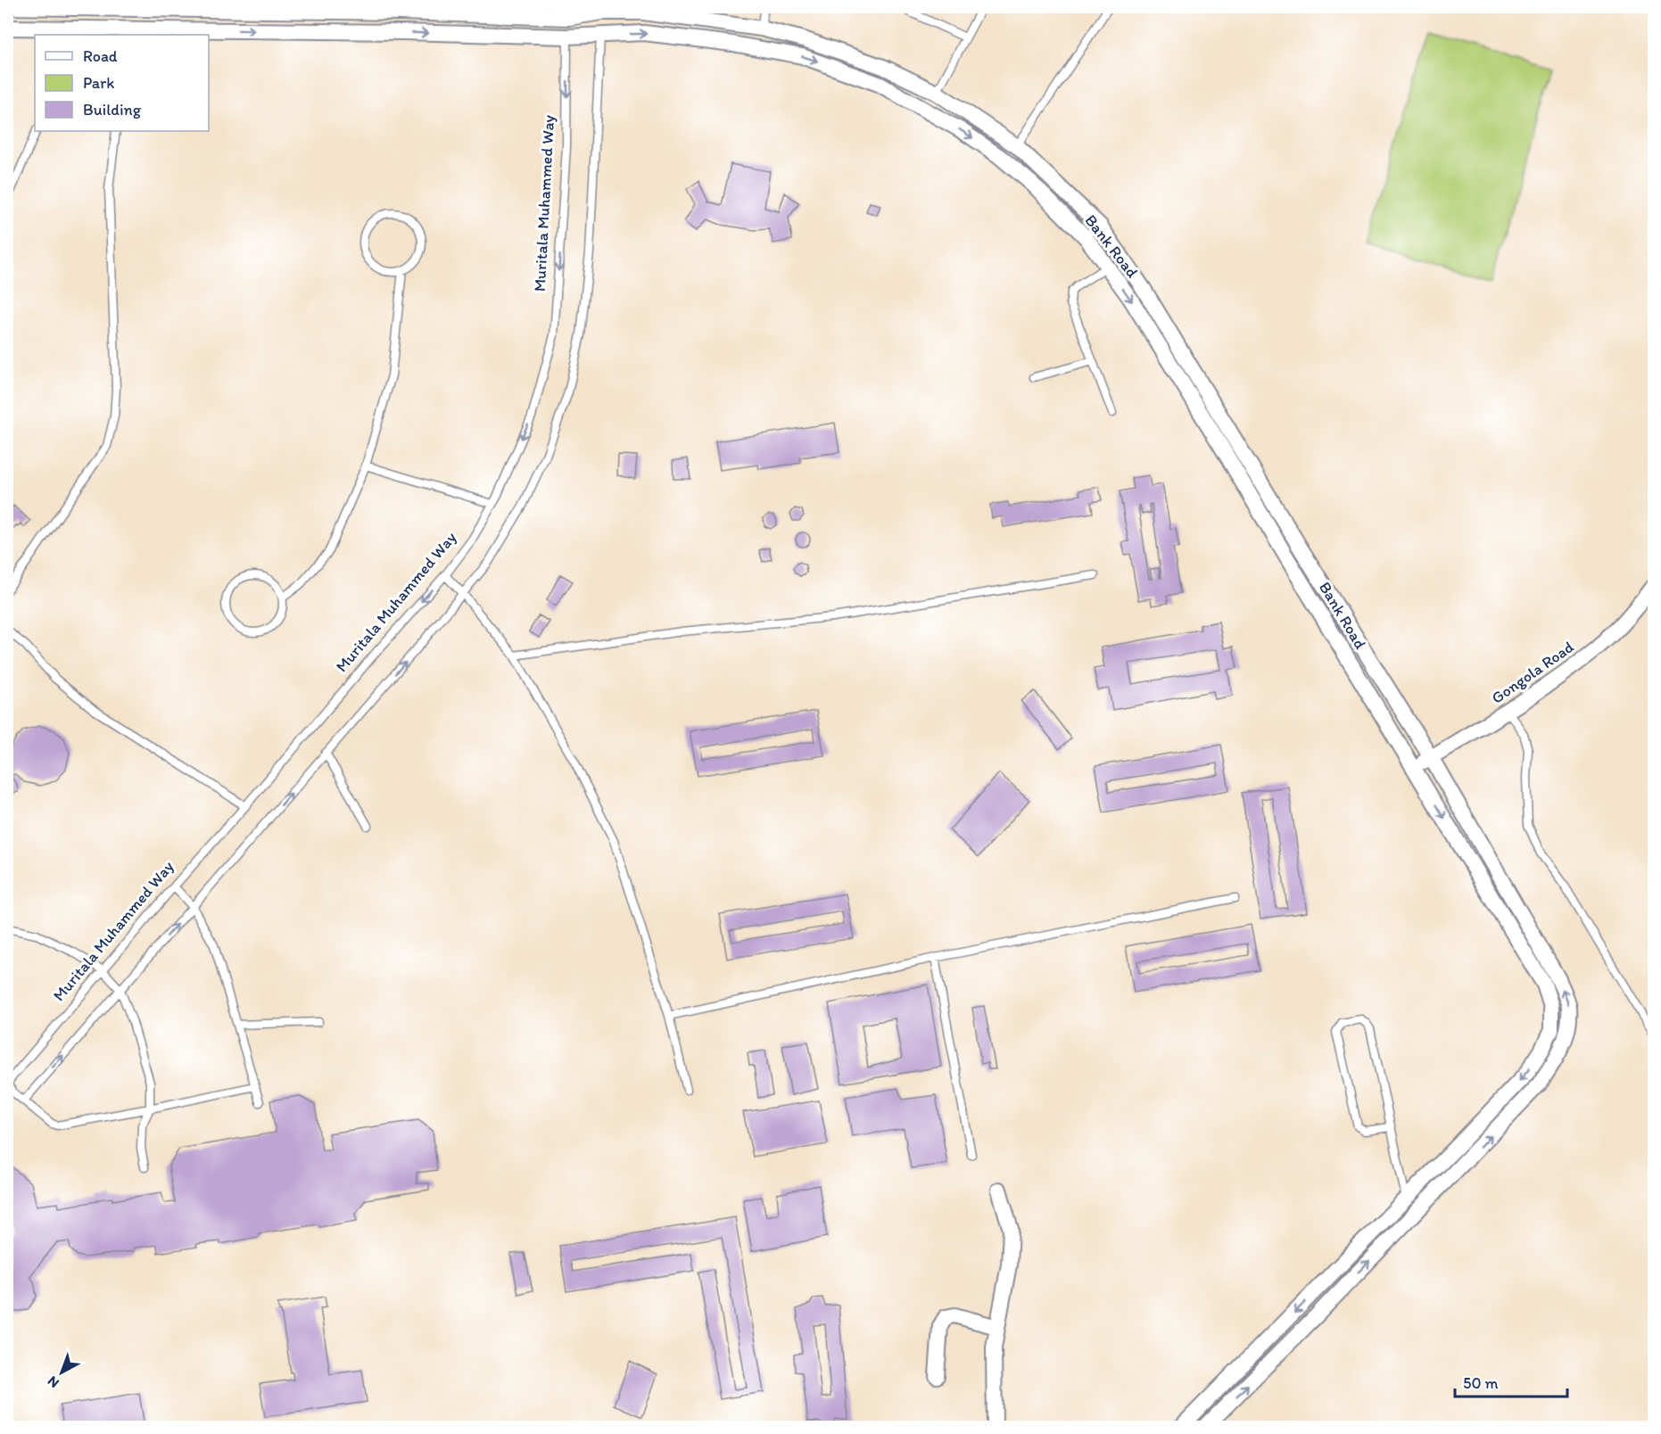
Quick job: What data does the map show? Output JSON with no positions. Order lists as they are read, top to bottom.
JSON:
{
  "streets": {
    "street": ["Muritala Muhammed Way", "Bank Road", "Gongola Road"]
  },
  "crossings": [
    ["Muritala Muhammed Way", "Bank Road"],
    ["Bank Road", "Gongola Road"]
  ],
  "one_way": ["Muritala Muhammed Way"],
  "legend": ["Road", "Park", "Building"],
  "scale_bar": "50 m",
  "north": "bottom left"
}
